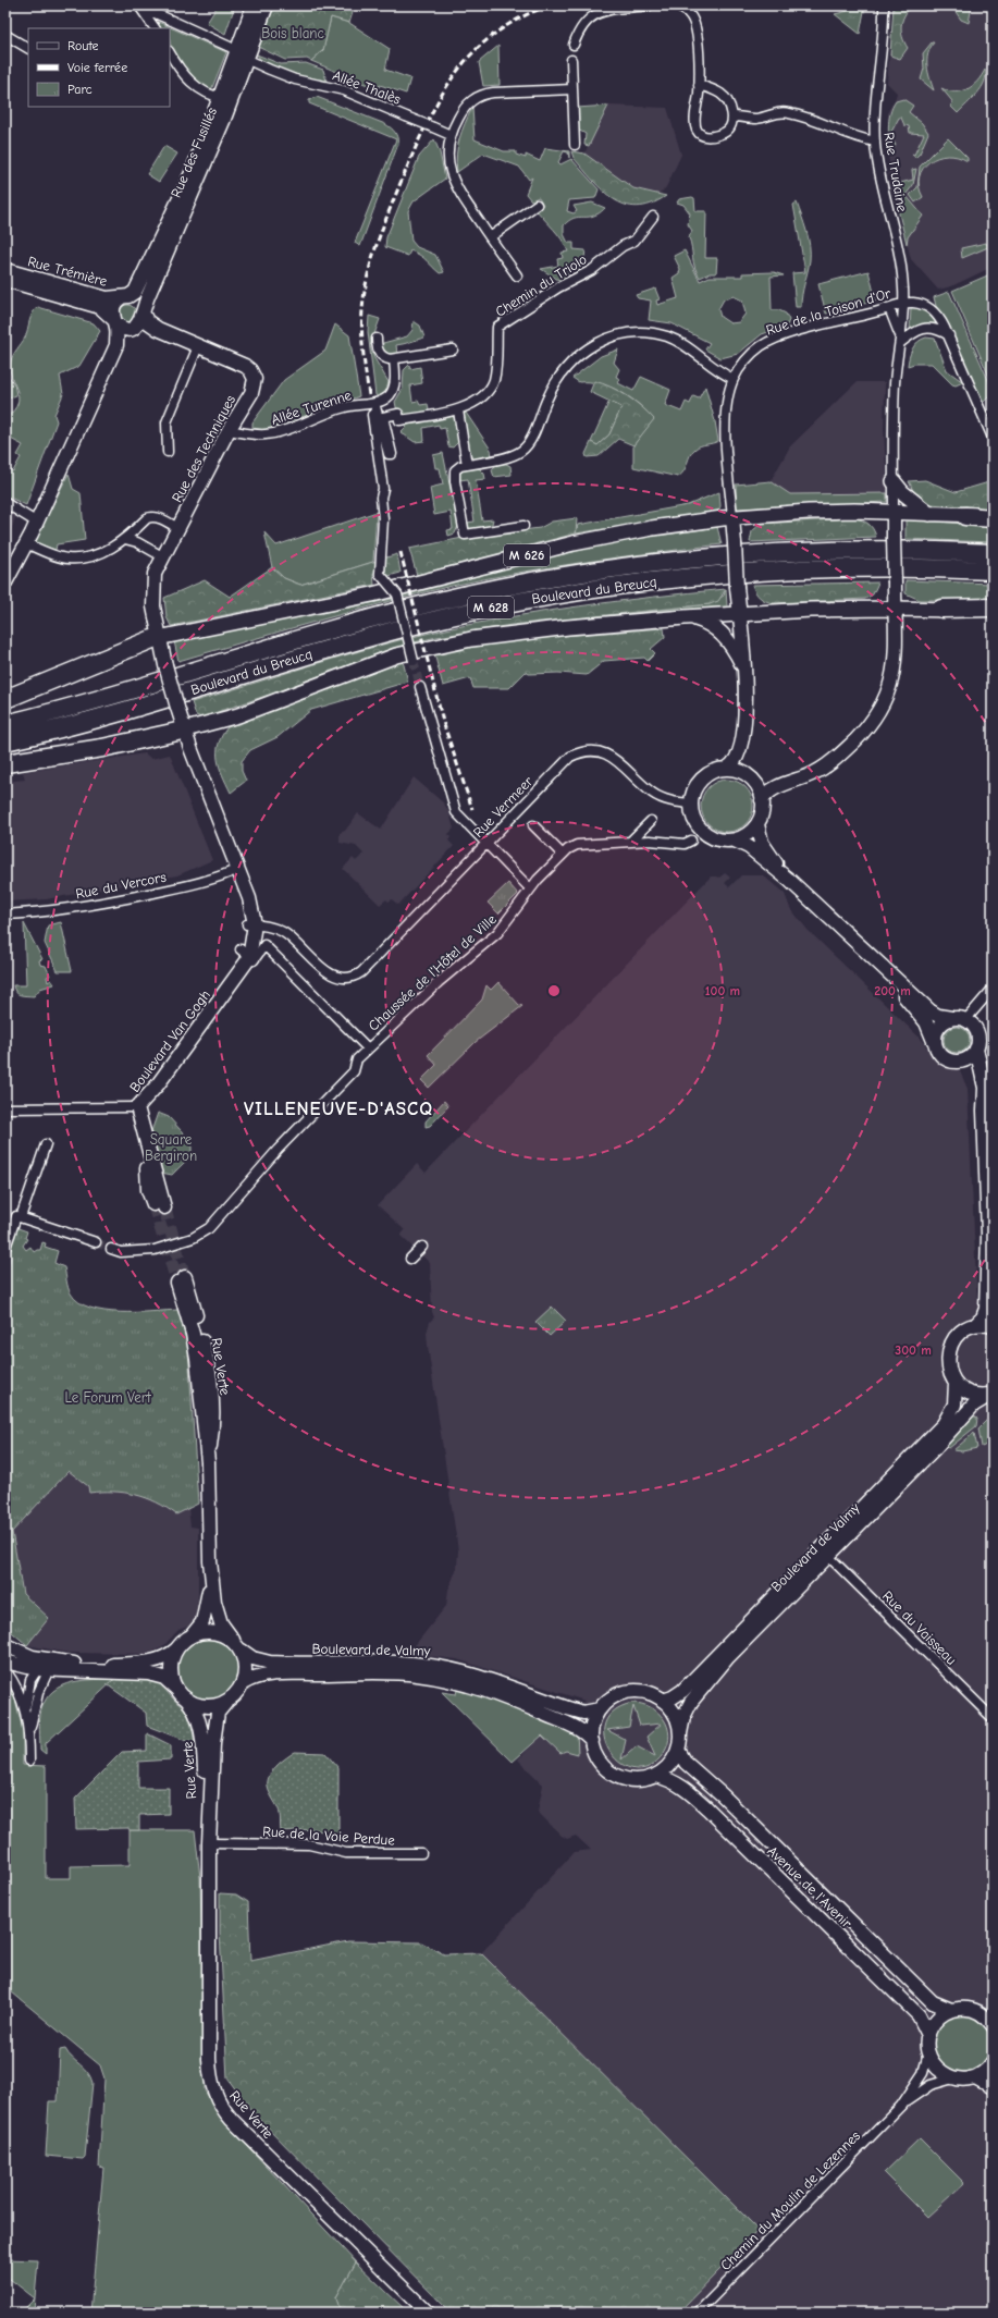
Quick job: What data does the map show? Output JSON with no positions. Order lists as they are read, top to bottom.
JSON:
{
  "streets": {
    "highway": ["Boulevard du Breucq", "M 628"],
    "main road": ["M 626"],
    "street": [
      "Allée Thalès",
      "Rue des Fusillés",
      "Rue Trudaine",
      "Rue Trémière",
      "Chemin du Triolo",
      "Rue de la Toison d'Or",
      "Allée Turenne",
      "Rue des Techniques",
      "Rue Vermeer",
      "Rue du Vercors",
      "Chaussée de l'Hôtel de Ville",
      "Boulevard Van Gogh",
      "Rue Verte",
      "Boulevard de Valmy",
      "Rue du Vaisseau",
      "Rue de la Voie Perdue",
      "Avenue de l'Avenir",
      "Chemin du Moulin de Lezennes"
    ]
  },
  "crossings": [
    ["Allée Thalès", "Rue des Fusillés"],
    ["Rue des Fusillés", "Rue Trémière"],
    ["Rue des Fusillés", "Rue des Techniques"],
    ["Rue Trudaine", "Rue de la Toison d'Or"],
    ["Rue Trudaine", "M 626"],
    ["Rue Trémière", "Rue des Techniques"],
    ["Chemin du Triolo", "Allée Turenne"],
    ["Rue de la Toison d'Or", "M 626"],
    ["Allée Turenne", "Rue des Techniques"],
    ["Rue des Techniques", "M 626"],
    ["Rue des Techniques", "Boulevard Van Gogh"],
    ["M 628", "Boulevard Van Gogh"],
    ["Rue Vermeer", "Boulevard Van Gogh"],
    ["Rue du Vercors", "Boulevard Van Gogh"],
    ["Chaussée de l'Hôtel de Ville", "Boulevard Van Gogh"],
    ["Rue Verte", "Boulevard de Valmy"],
    ["Rue Verte", "Rue de la Voie Perdue"],
    ["Boulevard de Valmy", "Rue du Vaisseau"],
    ["Boulevard de Valmy", "Avenue de l'Avenir"]
  ],
  "districts": ["VILLENEUVE-D'ASCQ"],
  "parks": ["Bois blanc", "Square Bergiron", "Le Forum Vert"],
  "legend": ["Route", "Voie ferrée", "Parc"],
  "rings": ["100 m", "200 m", "300 m"]
}
